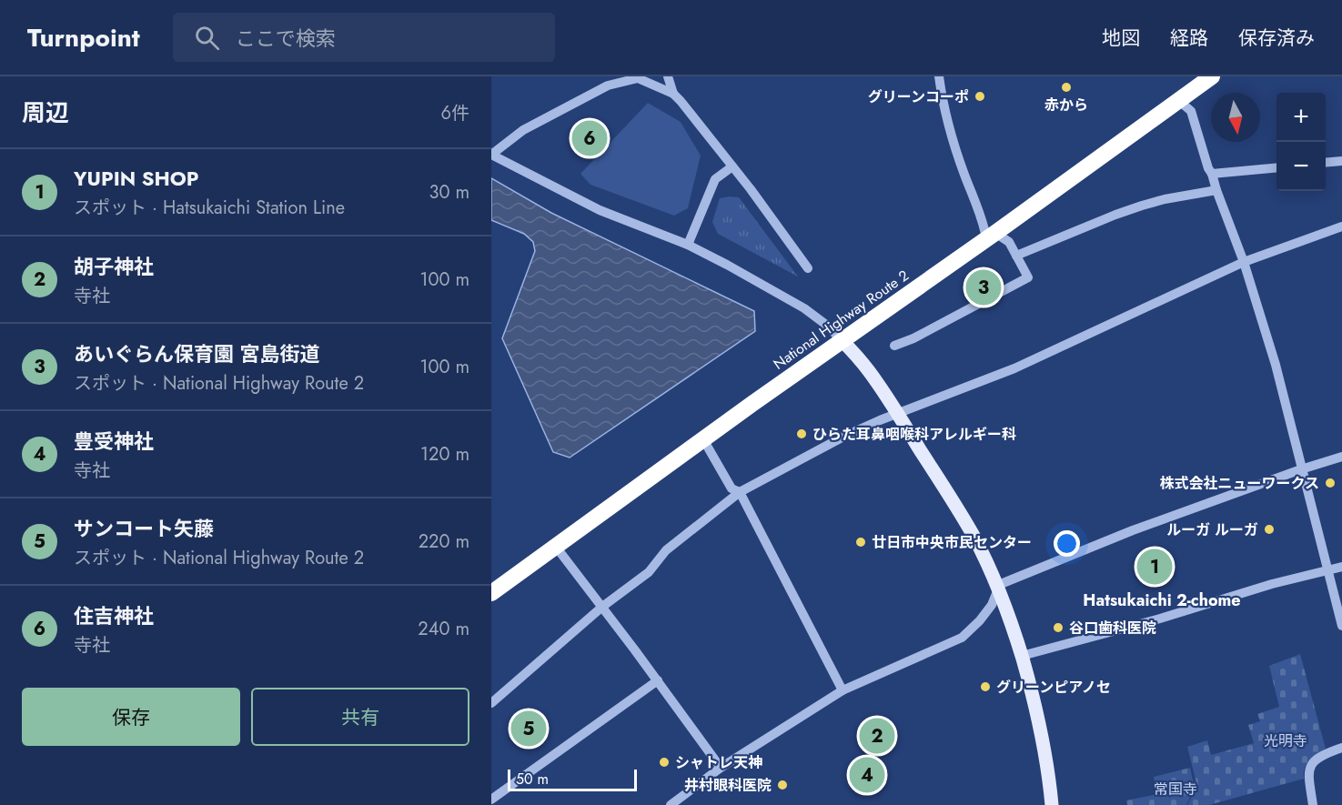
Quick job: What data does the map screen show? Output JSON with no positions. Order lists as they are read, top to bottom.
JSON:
{
  "streets": {
    "highway": ["National Highway Route 2"]
  },
  "districts": ["Hatsukaichi 2-chome"],
  "parks": ["光明寺", "常国寺"],
  "places": [
    "赤から",
    "グリーンコーポ",
    "ひらた耳鼻咽喉科アレルギー科",
    "株式会社ニューワークス",
    "ルーガ ルーガ",
    "廿日市中央市民センター",
    "谷口歯科医院",
    "グリーンピアノセ",
    "シャトレ天神",
    "井村眼科医院"
  ],
  "scale_bar": "50 m",
  "north": "bottom",
  "page": {
    "header": "Turnpoint",
    "search": "ここで検索",
    "nav": ["地図", "経路", "保存済み"],
    "heading": ["周辺", "6件"],
    "map_buttons": ["+", "−"],
    "pins": [
      "6",
      "3",
      "1",
      "5",
      "2",
      "4"
    ],
    "list": [
      {
        "mark": "1",
        "name": "YUPIN SHOP",
        "note": "スポット · Hatsukaichi Station Line",
        "value": "30 m"
      },
      {
        "mark": "2",
        "name": "胡子神社",
        "note": "寺社",
        "value": "100 m"
      },
      {
        "mark": "3",
        "name": "あいぐらん保育園 宮島街道",
        "note": "スポット · National Highway Route 2",
        "value": "100 m"
      },
      {
        "mark": "4",
        "name": "豊受神社",
        "note": "寺社",
        "value": "120 m"
      },
      {
        "mark": "5",
        "name": "サンコート矢藤",
        "note": "スポット · National Highway Route 2",
        "value": "220 m"
      },
      {
        "mark": "6",
        "name": "住吉神社",
        "note": "寺社",
        "value": "240 m"
      }
    ],
    "buttons": ["保存", "共有"],
    "scale": "50 m"
  }
}
